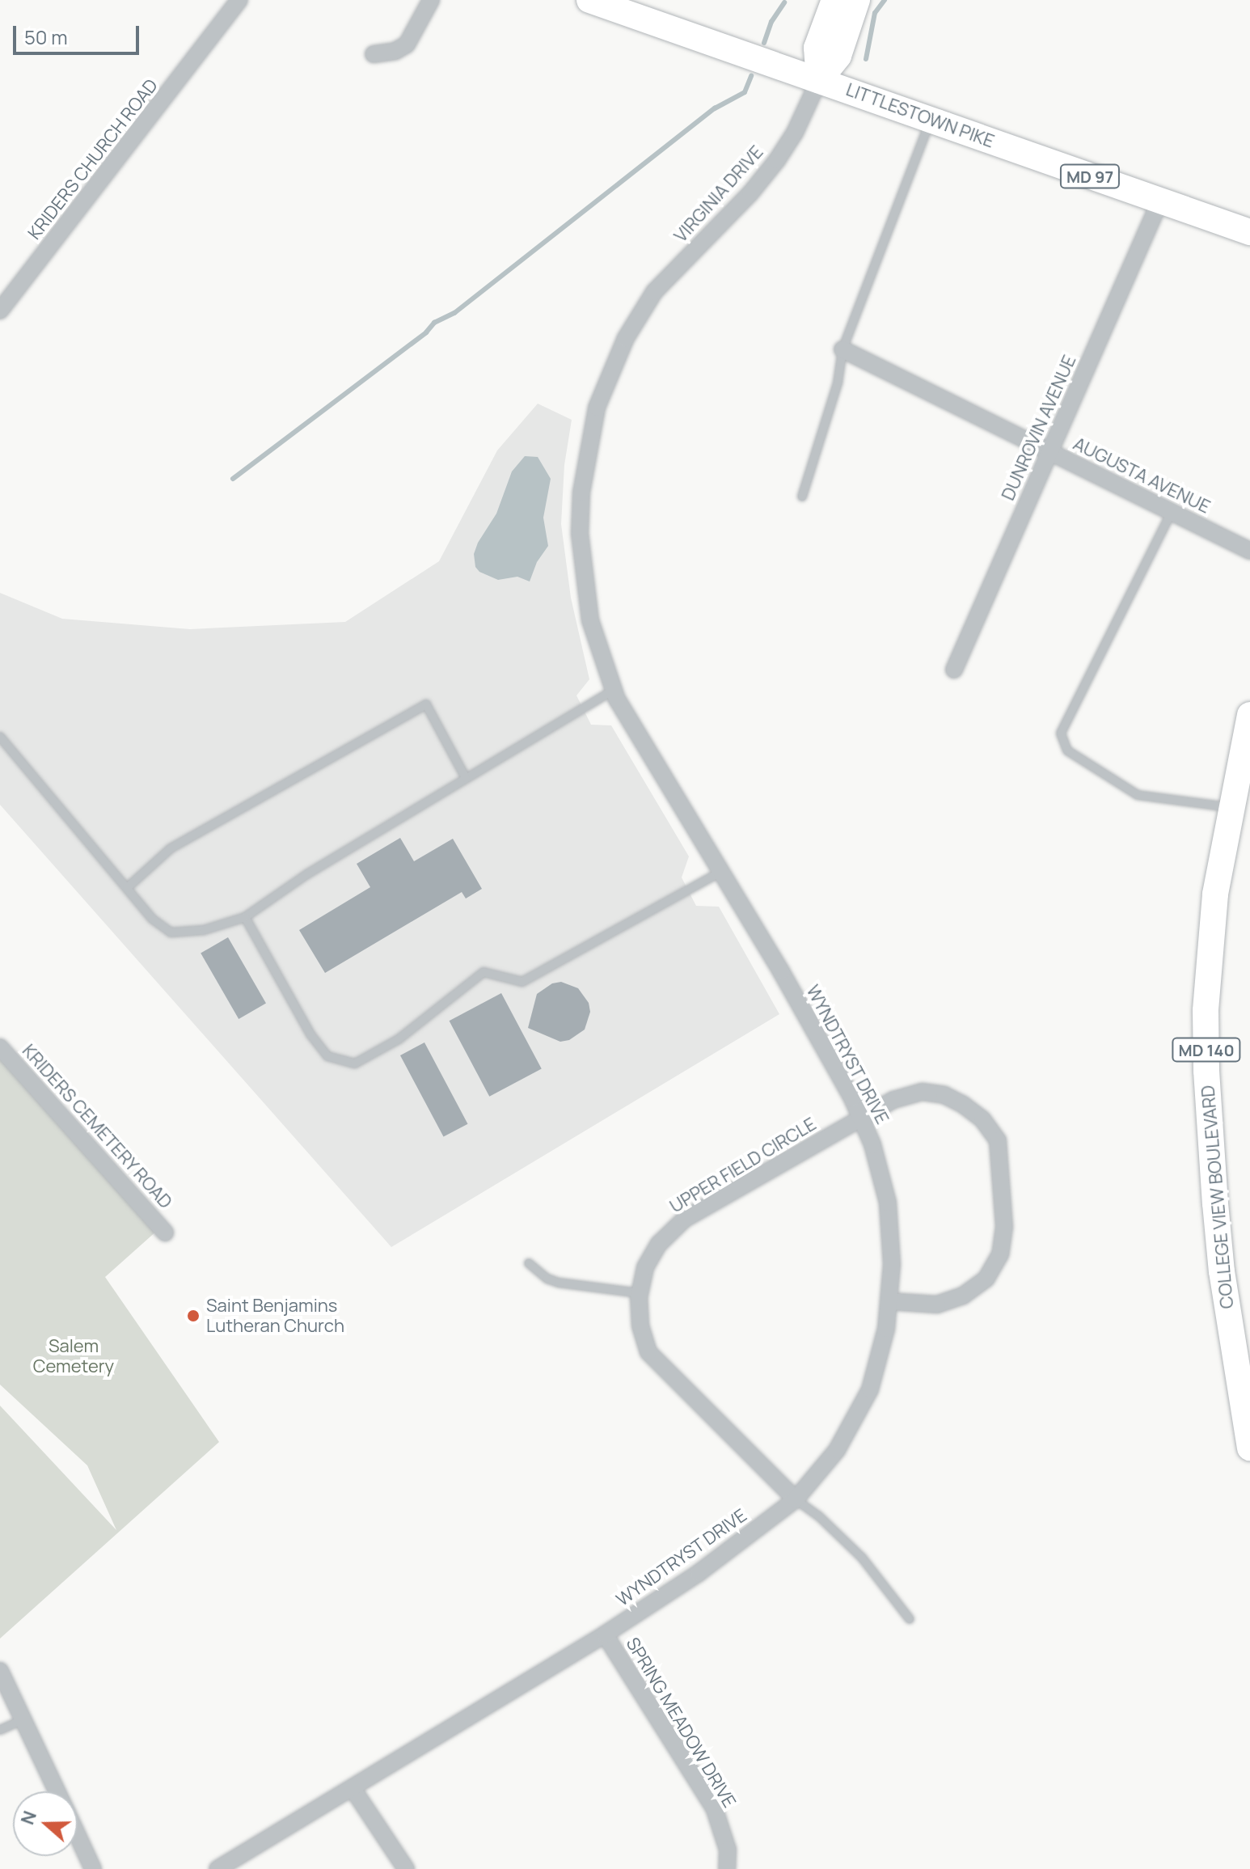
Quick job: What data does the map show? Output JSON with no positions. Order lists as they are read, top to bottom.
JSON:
{
  "streets": {
    "highway": [
      "LITTLESTOWN PIKE",
      "MD 97",
      "MD 140",
      "COLLEGE VIEW BOULEVARD"
    ],
    "street": [
      "KRIDERS CHURCH ROAD",
      "VIRGINIA DRIVE",
      "DUNROVIN AVENUE",
      "AUGUSTA AVENUE",
      "WYNDTRYST DRIVE",
      "KRIDERS CEMETERY ROAD",
      "UPPER FIELD CIRCLE",
      "SPRING MEADOW DRIVE"
    ]
  },
  "crossings": [
    ["LITTLESTOWN PIKE", "VIRGINIA DRIVE"],
    ["LITTLESTOWN PIKE", "DUNROVIN AVENUE"],
    ["VIRGINIA DRIVE", "WYNDTRYST DRIVE"],
    ["DUNROVIN AVENUE", "AUGUSTA AVENUE"],
    ["WYNDTRYST DRIVE", "UPPER FIELD CIRCLE"],
    ["WYNDTRYST DRIVE", "SPRING MEADOW DRIVE"]
  ],
  "parks": ["Salem Cemetery"],
  "places": ["Saint Benjamins Lutheran Church"],
  "scale_bar": "50 m",
  "north": "left"
}
